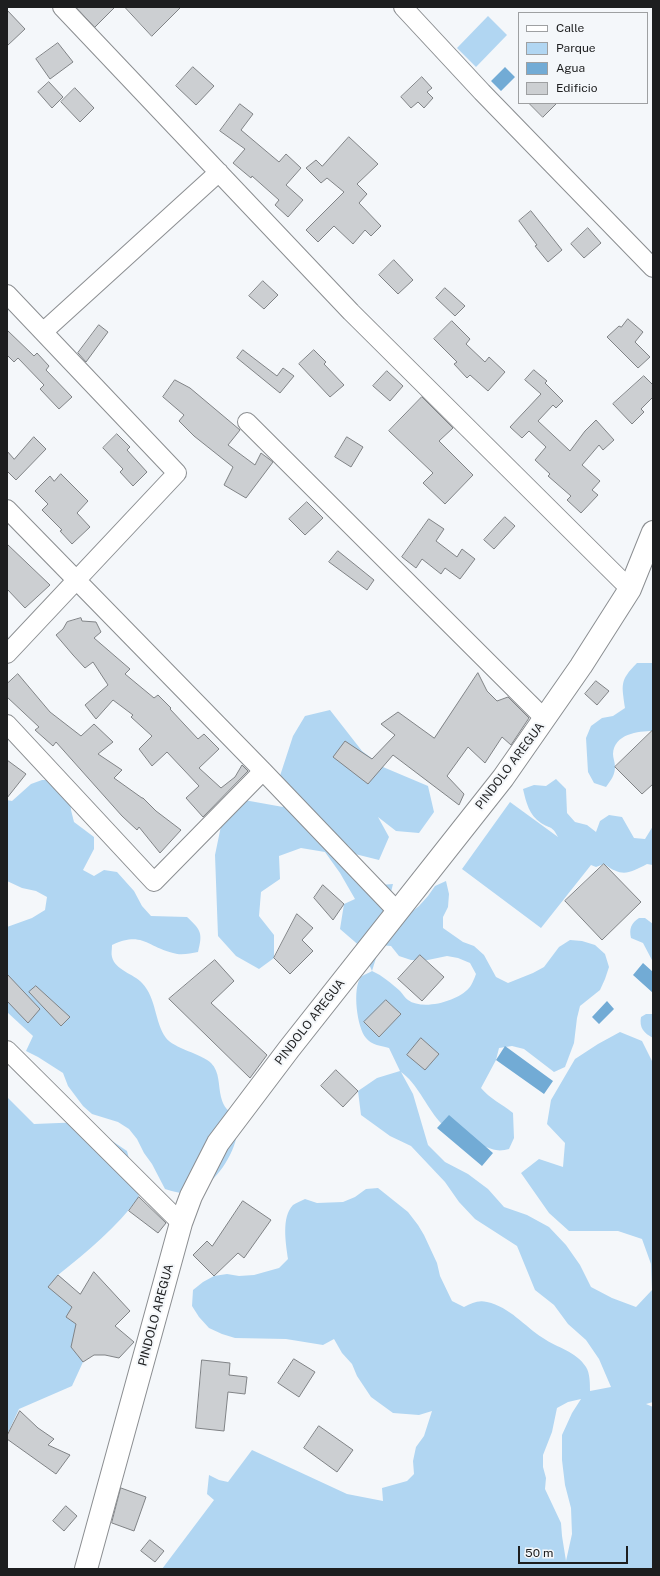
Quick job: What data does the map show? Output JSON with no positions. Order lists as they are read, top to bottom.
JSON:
{
  "streets": {
    "main road": ["PINDOLO AREGUA"]
  },
  "legend": [
    "Calle",
    "Parque",
    "Agua",
    "Edificio"
  ],
  "scale_bar": "50 m"
}
